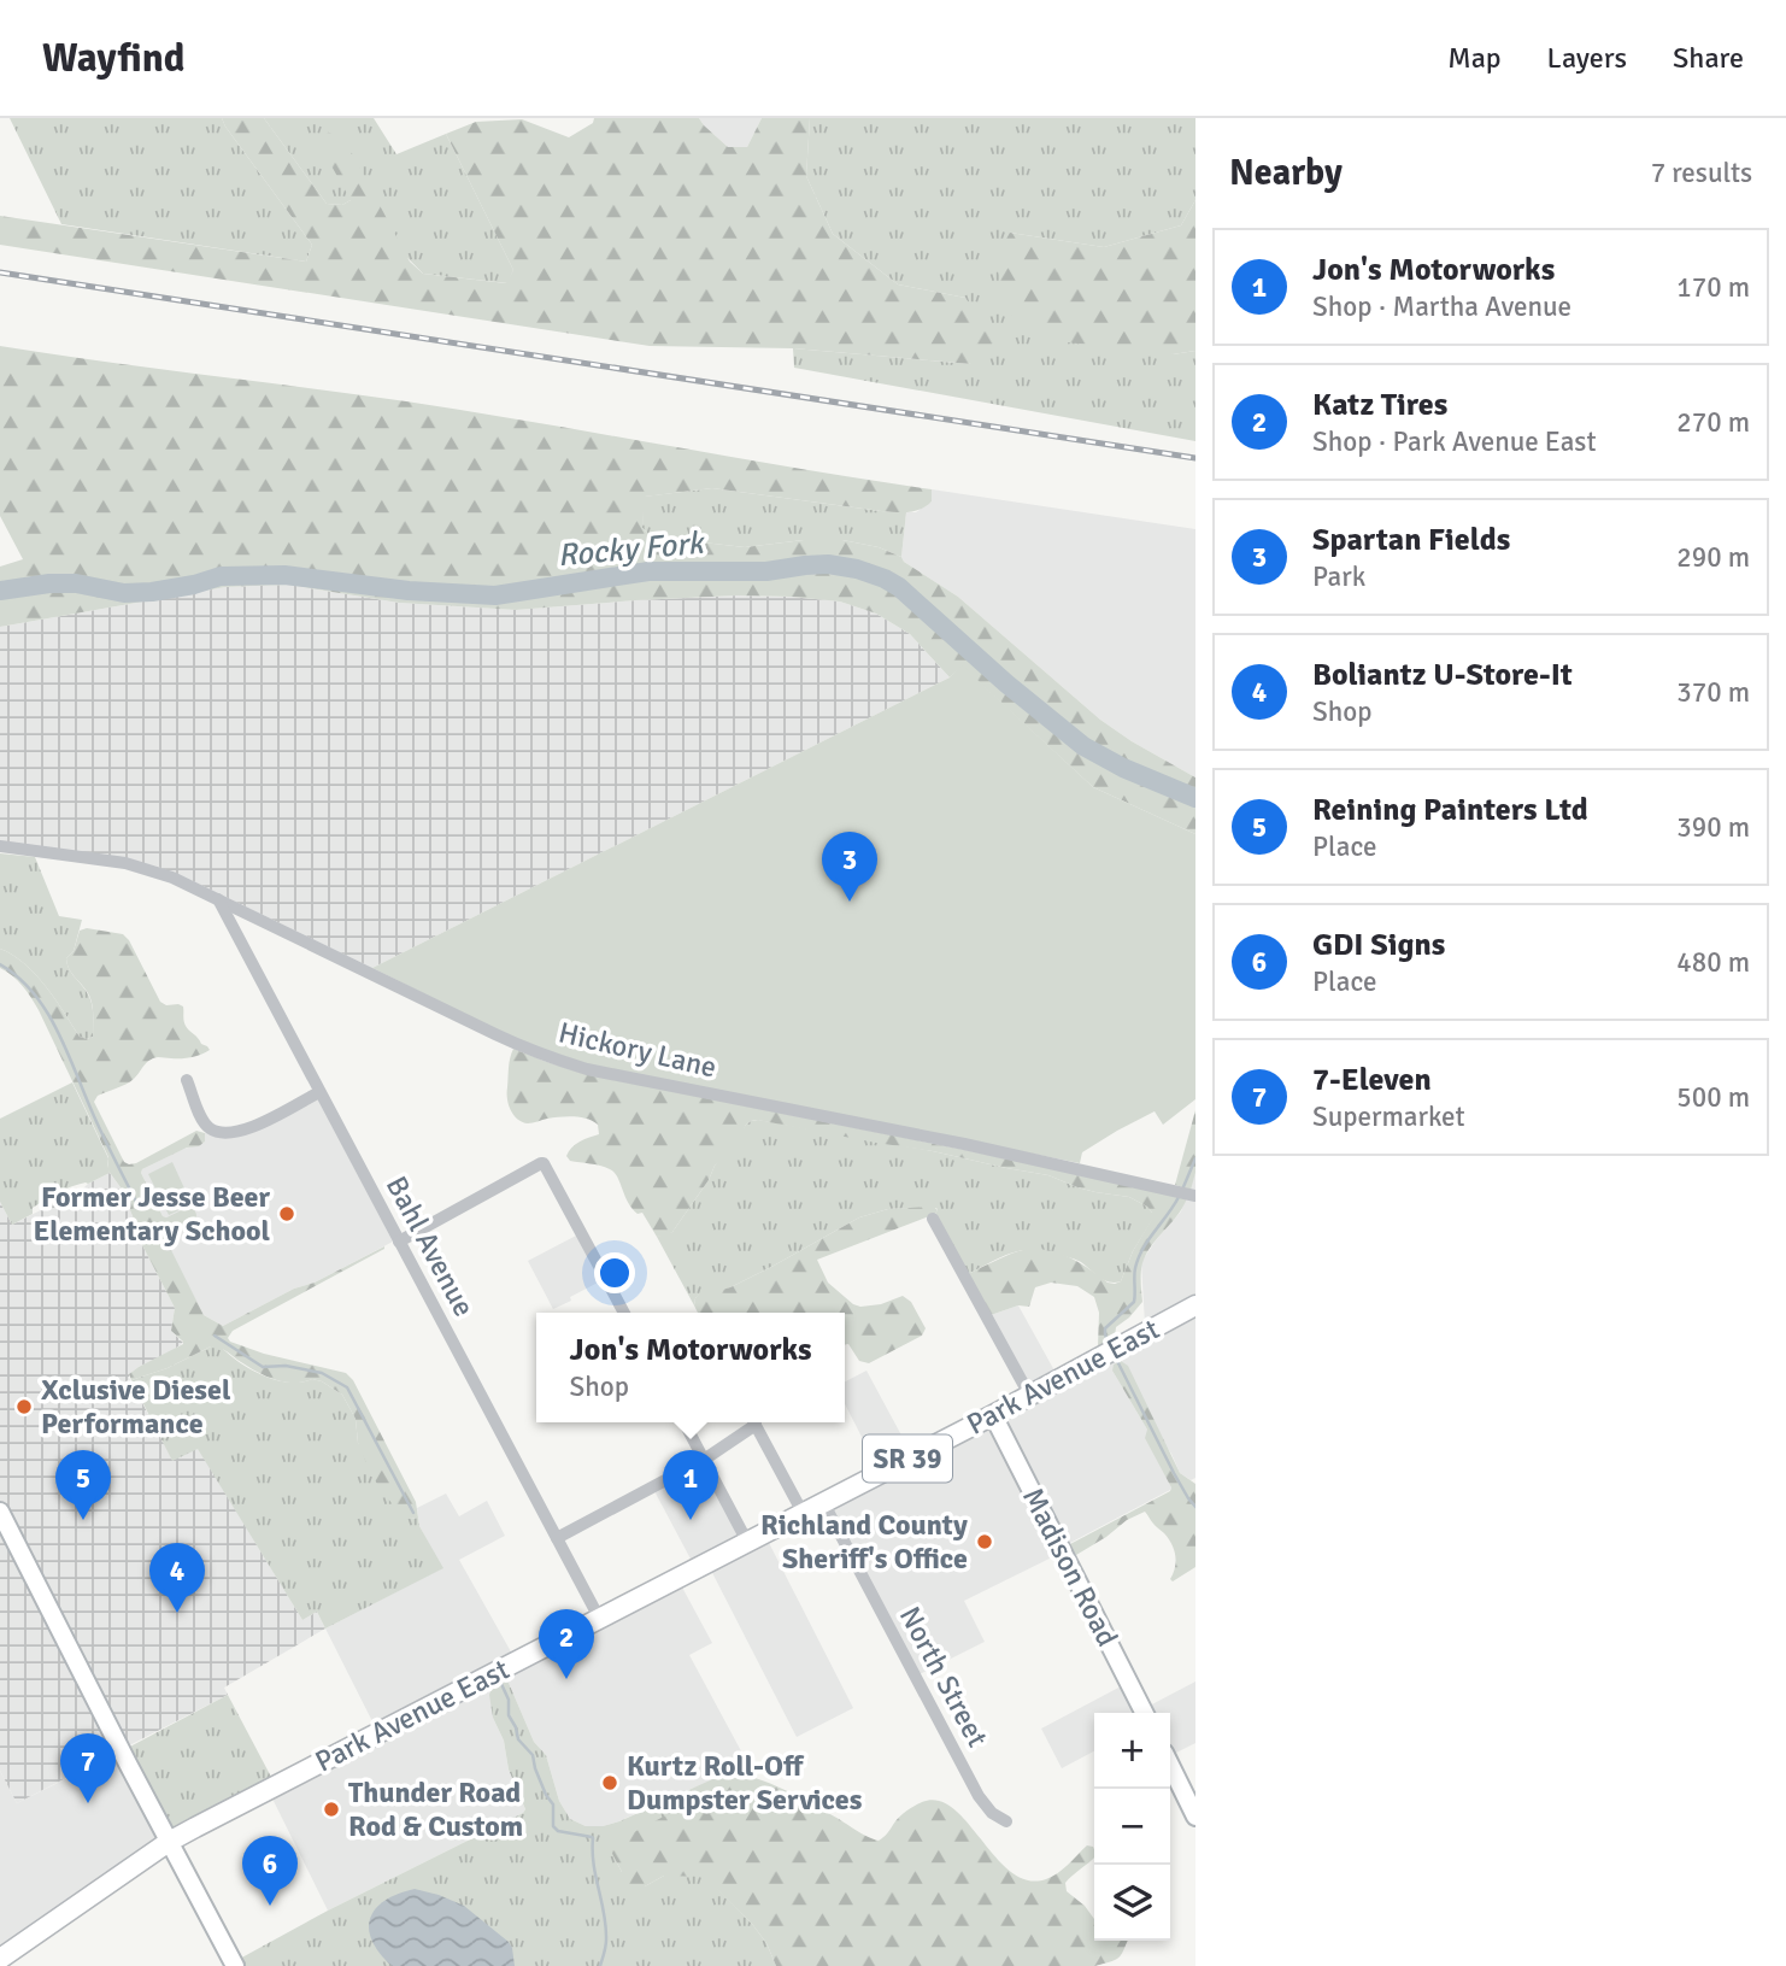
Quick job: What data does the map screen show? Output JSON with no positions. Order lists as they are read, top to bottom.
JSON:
{
  "streets": {
    "main road": ["Park Avenue East", "SR 39"],
    "street": [
      "Hickory Lane",
      "Bahl Avenue",
      "Madison Road",
      "North Street"
    ]
  },
  "crossings": [
    ["Hickory Lane", "Bahl Avenue"],
    ["Bahl Avenue", "Park Avenue East"],
    ["Park Avenue East", "Madison Road"],
    ["Park Avenue East", "North Street"]
  ],
  "water": ["Rocky Fork"],
  "places": [
    "Former Jesse Beer Elementary School",
    "Xclusive Diesel Performance",
    "Richland County Sheriff's Office",
    "Kurtz Roll-Off Dumpster Services",
    "Thunder Road Rod & Custom"
  ],
  "page": {
    "header": "Wayfind",
    "nav": ["Map", "Layers", "Share"],
    "heading": ["Nearby", "7 results"],
    "list": [
      {
        "mark": "1",
        "name": "Jon's Motorworks",
        "note": "Shop · Martha Avenue",
        "value": "170 m"
      },
      {
        "mark": "2",
        "name": "Katz Tires",
        "note": "Shop · Park Avenue East",
        "value": "270 m"
      },
      {
        "mark": "3",
        "name": "Spartan Fields",
        "note": "Park",
        "value": "290 m"
      },
      {
        "mark": "4",
        "name": "Boliantz U-Store-It",
        "note": "Shop",
        "value": "370 m"
      },
      {
        "mark": "5",
        "name": "Reining Painters Ltd",
        "note": "Place",
        "value": "390 m"
      },
      {
        "mark": "6",
        "name": "GDI Signs",
        "note": "Place",
        "value": "480 m"
      },
      {
        "mark": "7",
        "name": "7-Eleven",
        "note": "Supermarket",
        "value": "500 m"
      }
    ],
    "pins": [
      "3",
      "1",
      "5",
      "4",
      "2",
      "7",
      "6"
    ],
    "popup": ["Jon's Motorworks", "Shop"],
    "map_buttons": ["+", "−"]
  }
}
